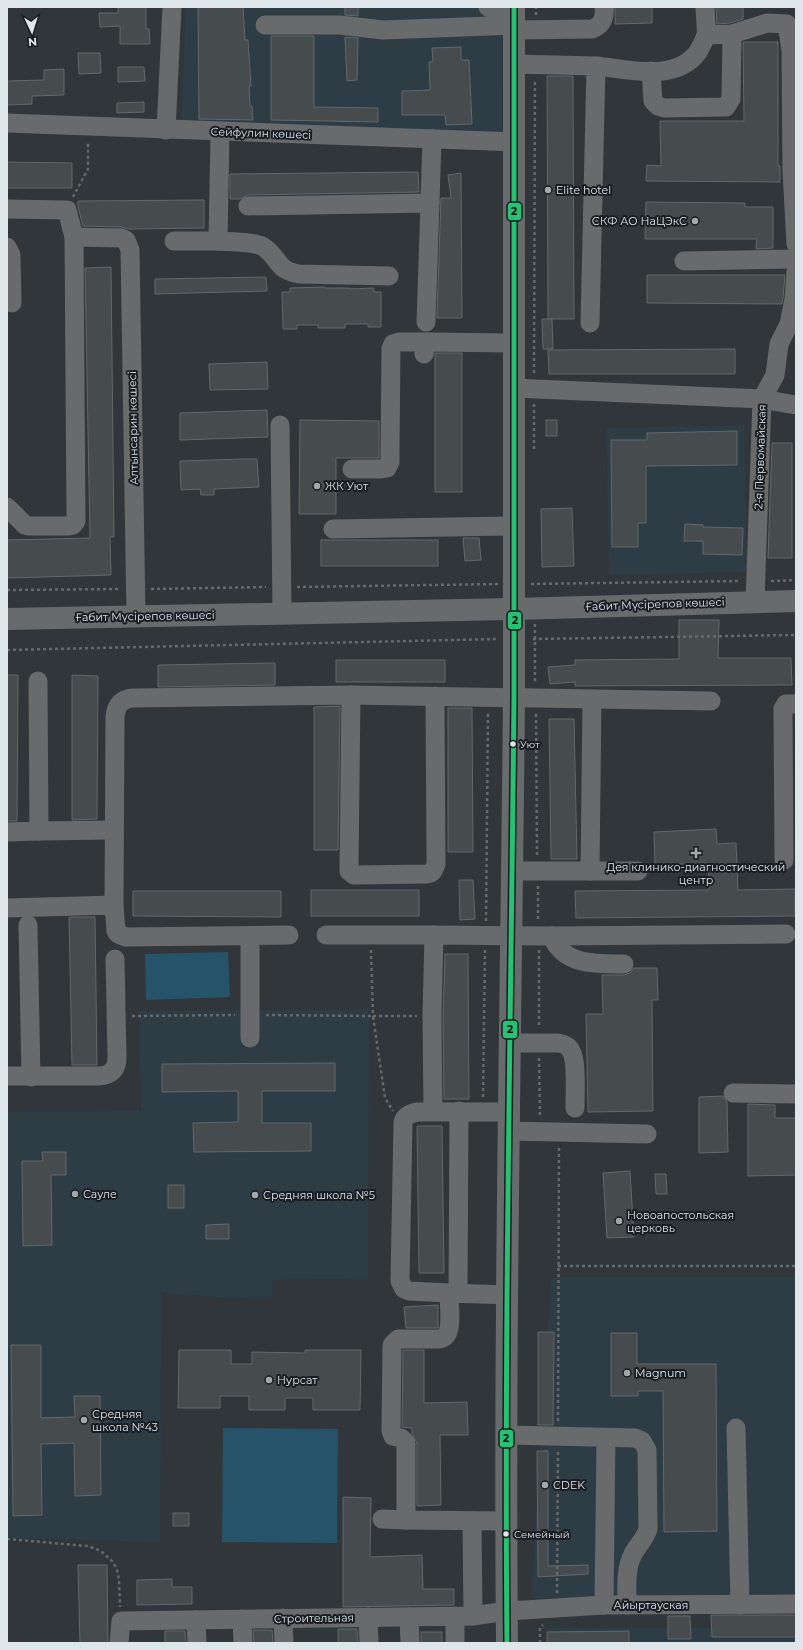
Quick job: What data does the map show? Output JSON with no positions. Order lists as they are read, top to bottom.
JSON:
{
  "streets": {
    "main road": ["Ғабит Мүсірепов көшесі"],
    "street": [
      "Сейфулин көшесі",
      "Алтынсарин көшесі",
      "2-я Первомайская",
      "Айыртауская",
      "Строительная"
    ]
  },
  "crossings": [
    ["Алтынсарин көшесі", "Ғабит Мүсірепов көшесі"],
    ["2-я Первомайская", "Ғабит Мүсірепов көшесі"],
    ["Айыртауская", "Строительная"]
  ],
  "places": {
    "other": [
      "Elite hotel",
      "СКФ АО НаЦЭкС",
      "ЖК Уют",
      "Уют",
      "Сауле",
      "Средняя школа №5",
      "Новоапостольская церковь",
      "Magnum",
      "Нурсат",
      "Средняя школа №43",
      "CDEK",
      "Семейный"
    ],
    "health": ["Дея клинико-диагностический центр"]
  },
  "lines": ["transit line 2"],
  "north": "bottom"
}
